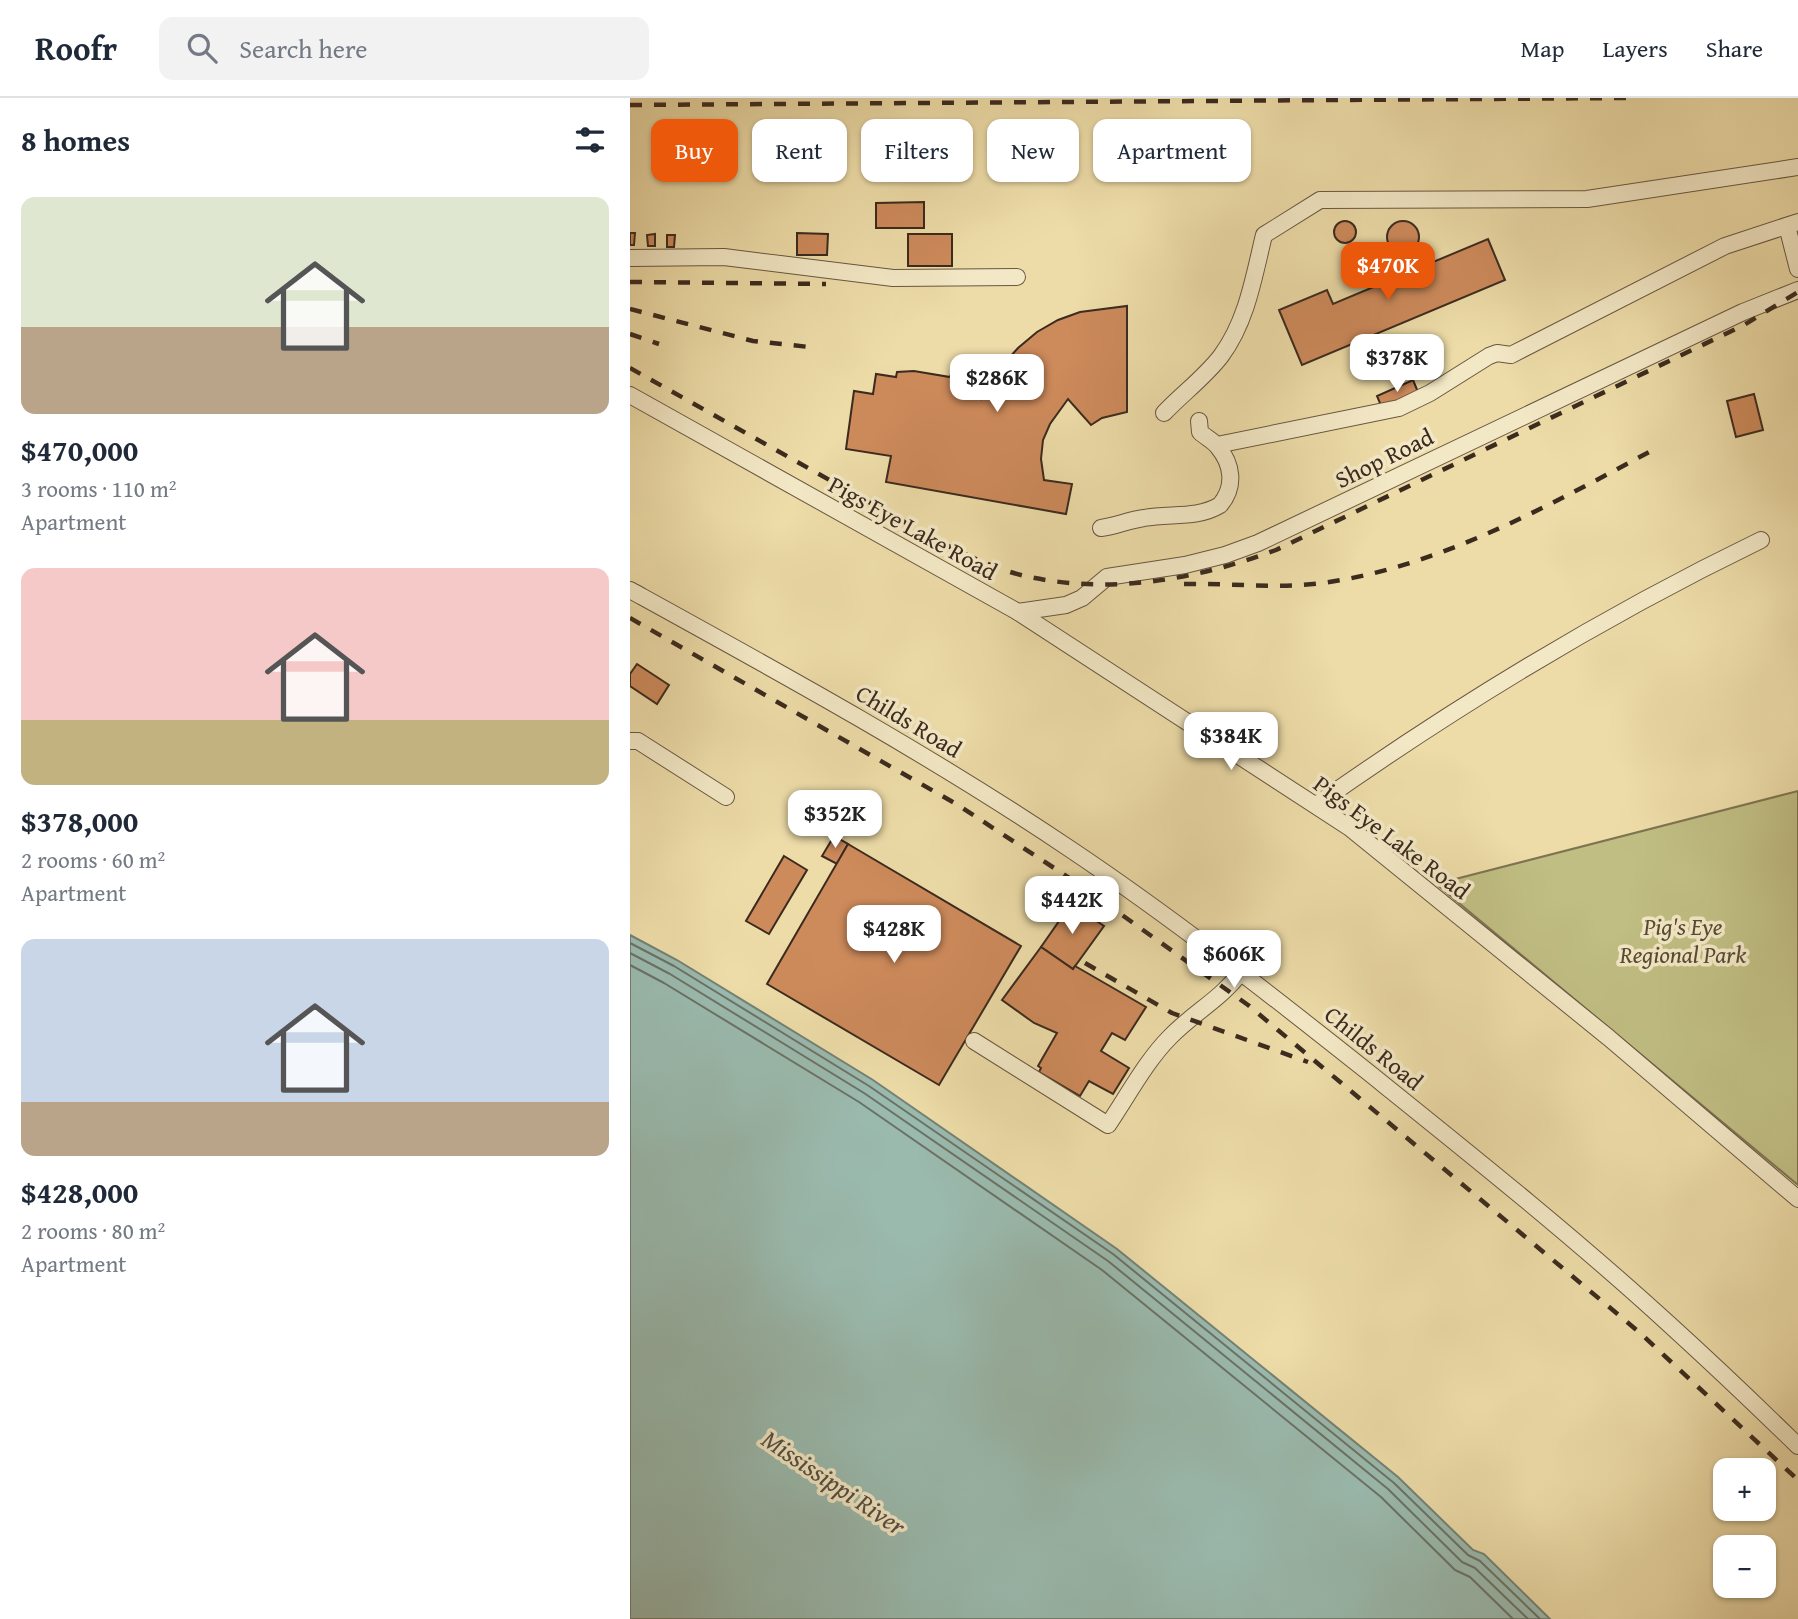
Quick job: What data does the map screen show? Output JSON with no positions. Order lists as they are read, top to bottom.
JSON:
{
  "streets": {
    "street": ["Shop Road", "Pigs Eye Lake Road", "Childs Road"]
  },
  "crossings": [
    ["Shop Road", "Pigs Eye Lake Road"]
  ],
  "water": ["Mississippi River"],
  "parks": ["Pig's Eye Regional Park"],
  "page": {
    "header": "Roofr",
    "search": "Search here",
    "nav": ["Map", "Layers", "Share"],
    "heading": "8 homes",
    "chip": [
      "Buy",
      "Rent",
      "Filters",
      "New",
      "Apartment"
    ],
    "list": [
      {
        "name": "$470,000",
        "note": "3 rooms · 110 m² · Apartment"
      },
      {
        "name": "$378,000",
        "note": "2 rooms · 60 m² · Apartment"
      },
      {
        "name": "$428,000",
        "note": "2 rooms · 80 m² · Apartment"
      }
    ],
    "price": [
      "$470K",
      "$378K",
      "$286K",
      "$384K",
      "$352K",
      "$442K",
      "$428K",
      "$606K"
    ],
    "map_buttons": ["+", "−"]
  }
}
